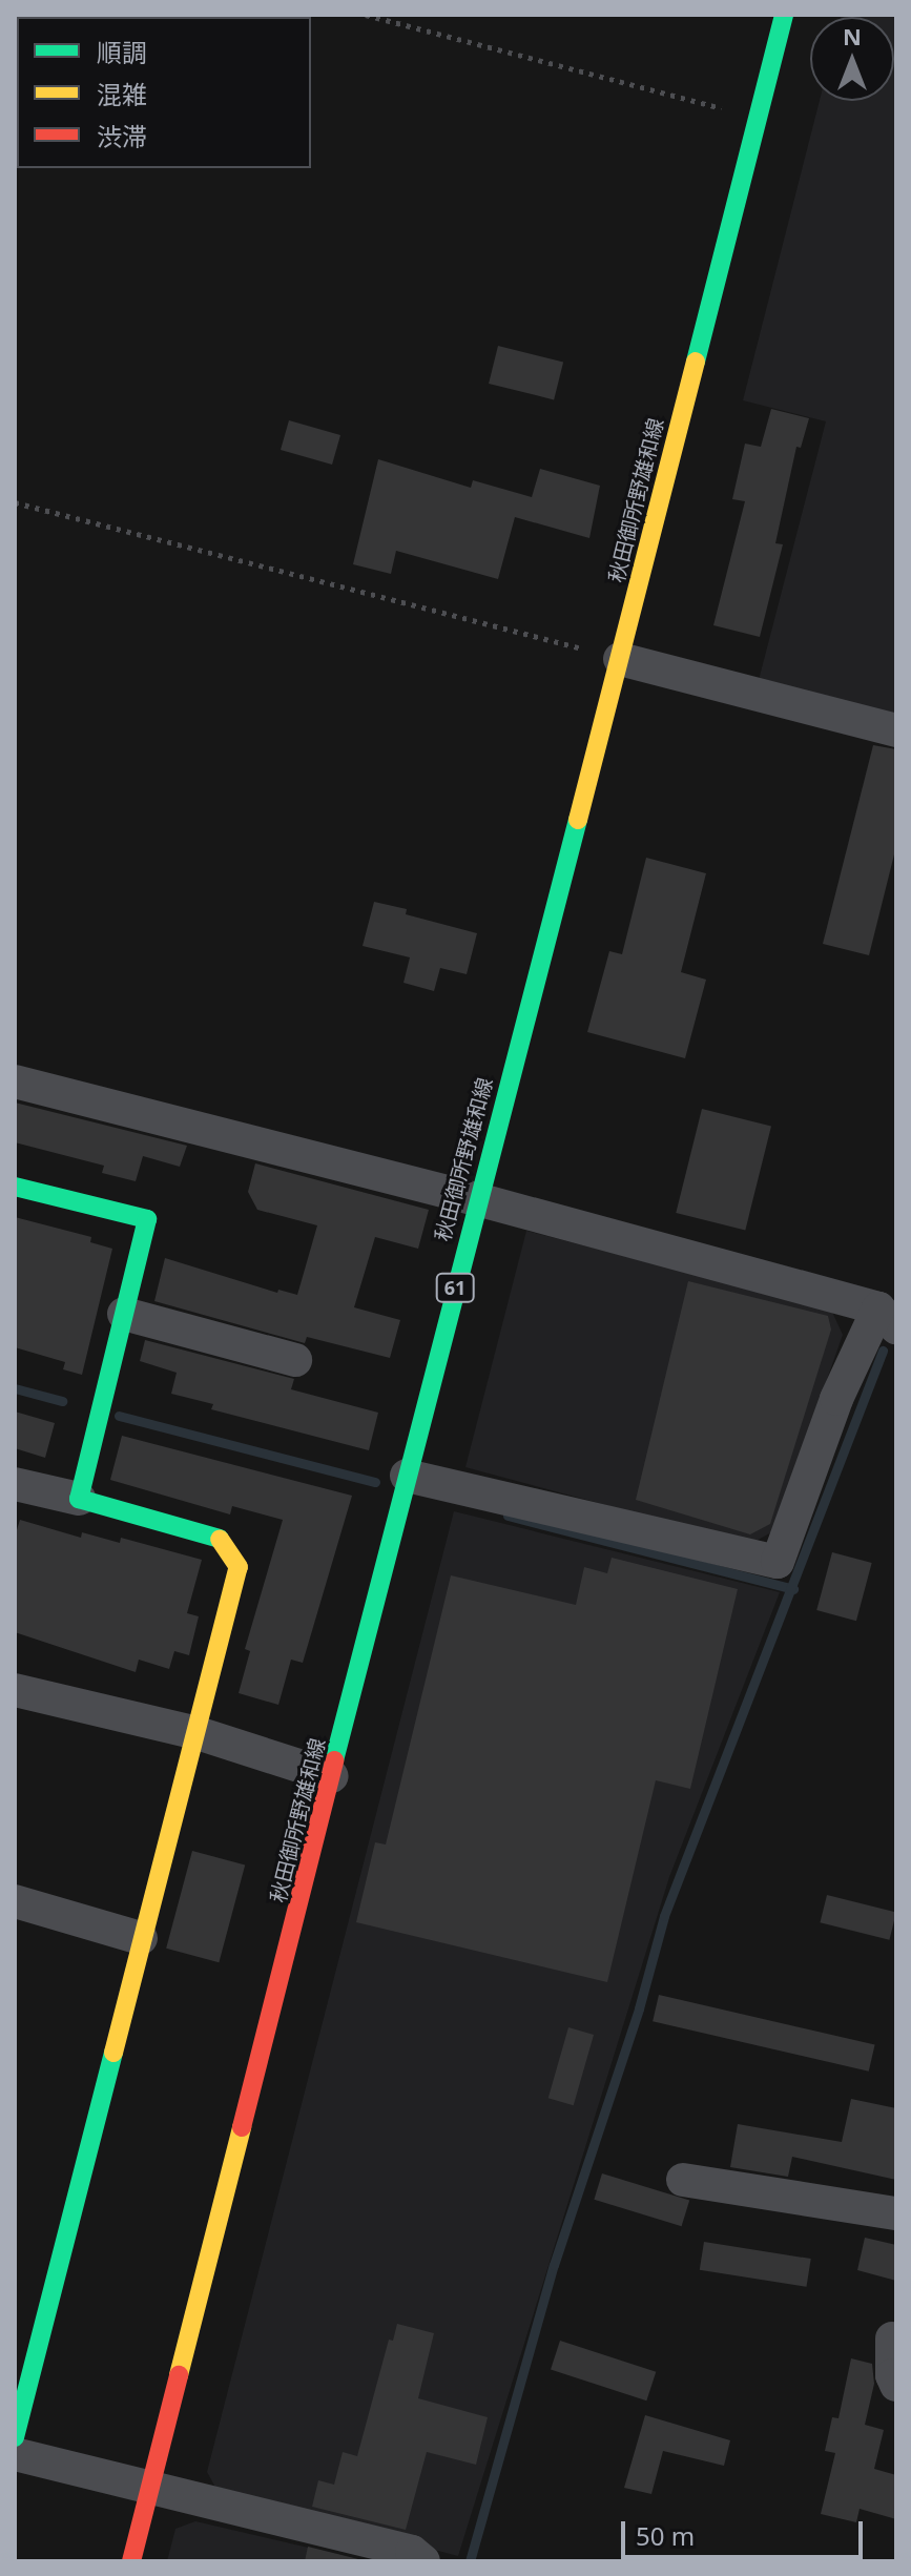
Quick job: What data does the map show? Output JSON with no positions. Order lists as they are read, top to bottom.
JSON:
{
  "streets": {
    "main road": ["秋田御所野雄和線", "61"]
  },
  "legend": ["順調", "混雑", "渋滞"],
  "scale_bar": "50 m",
  "north": "top"
}
